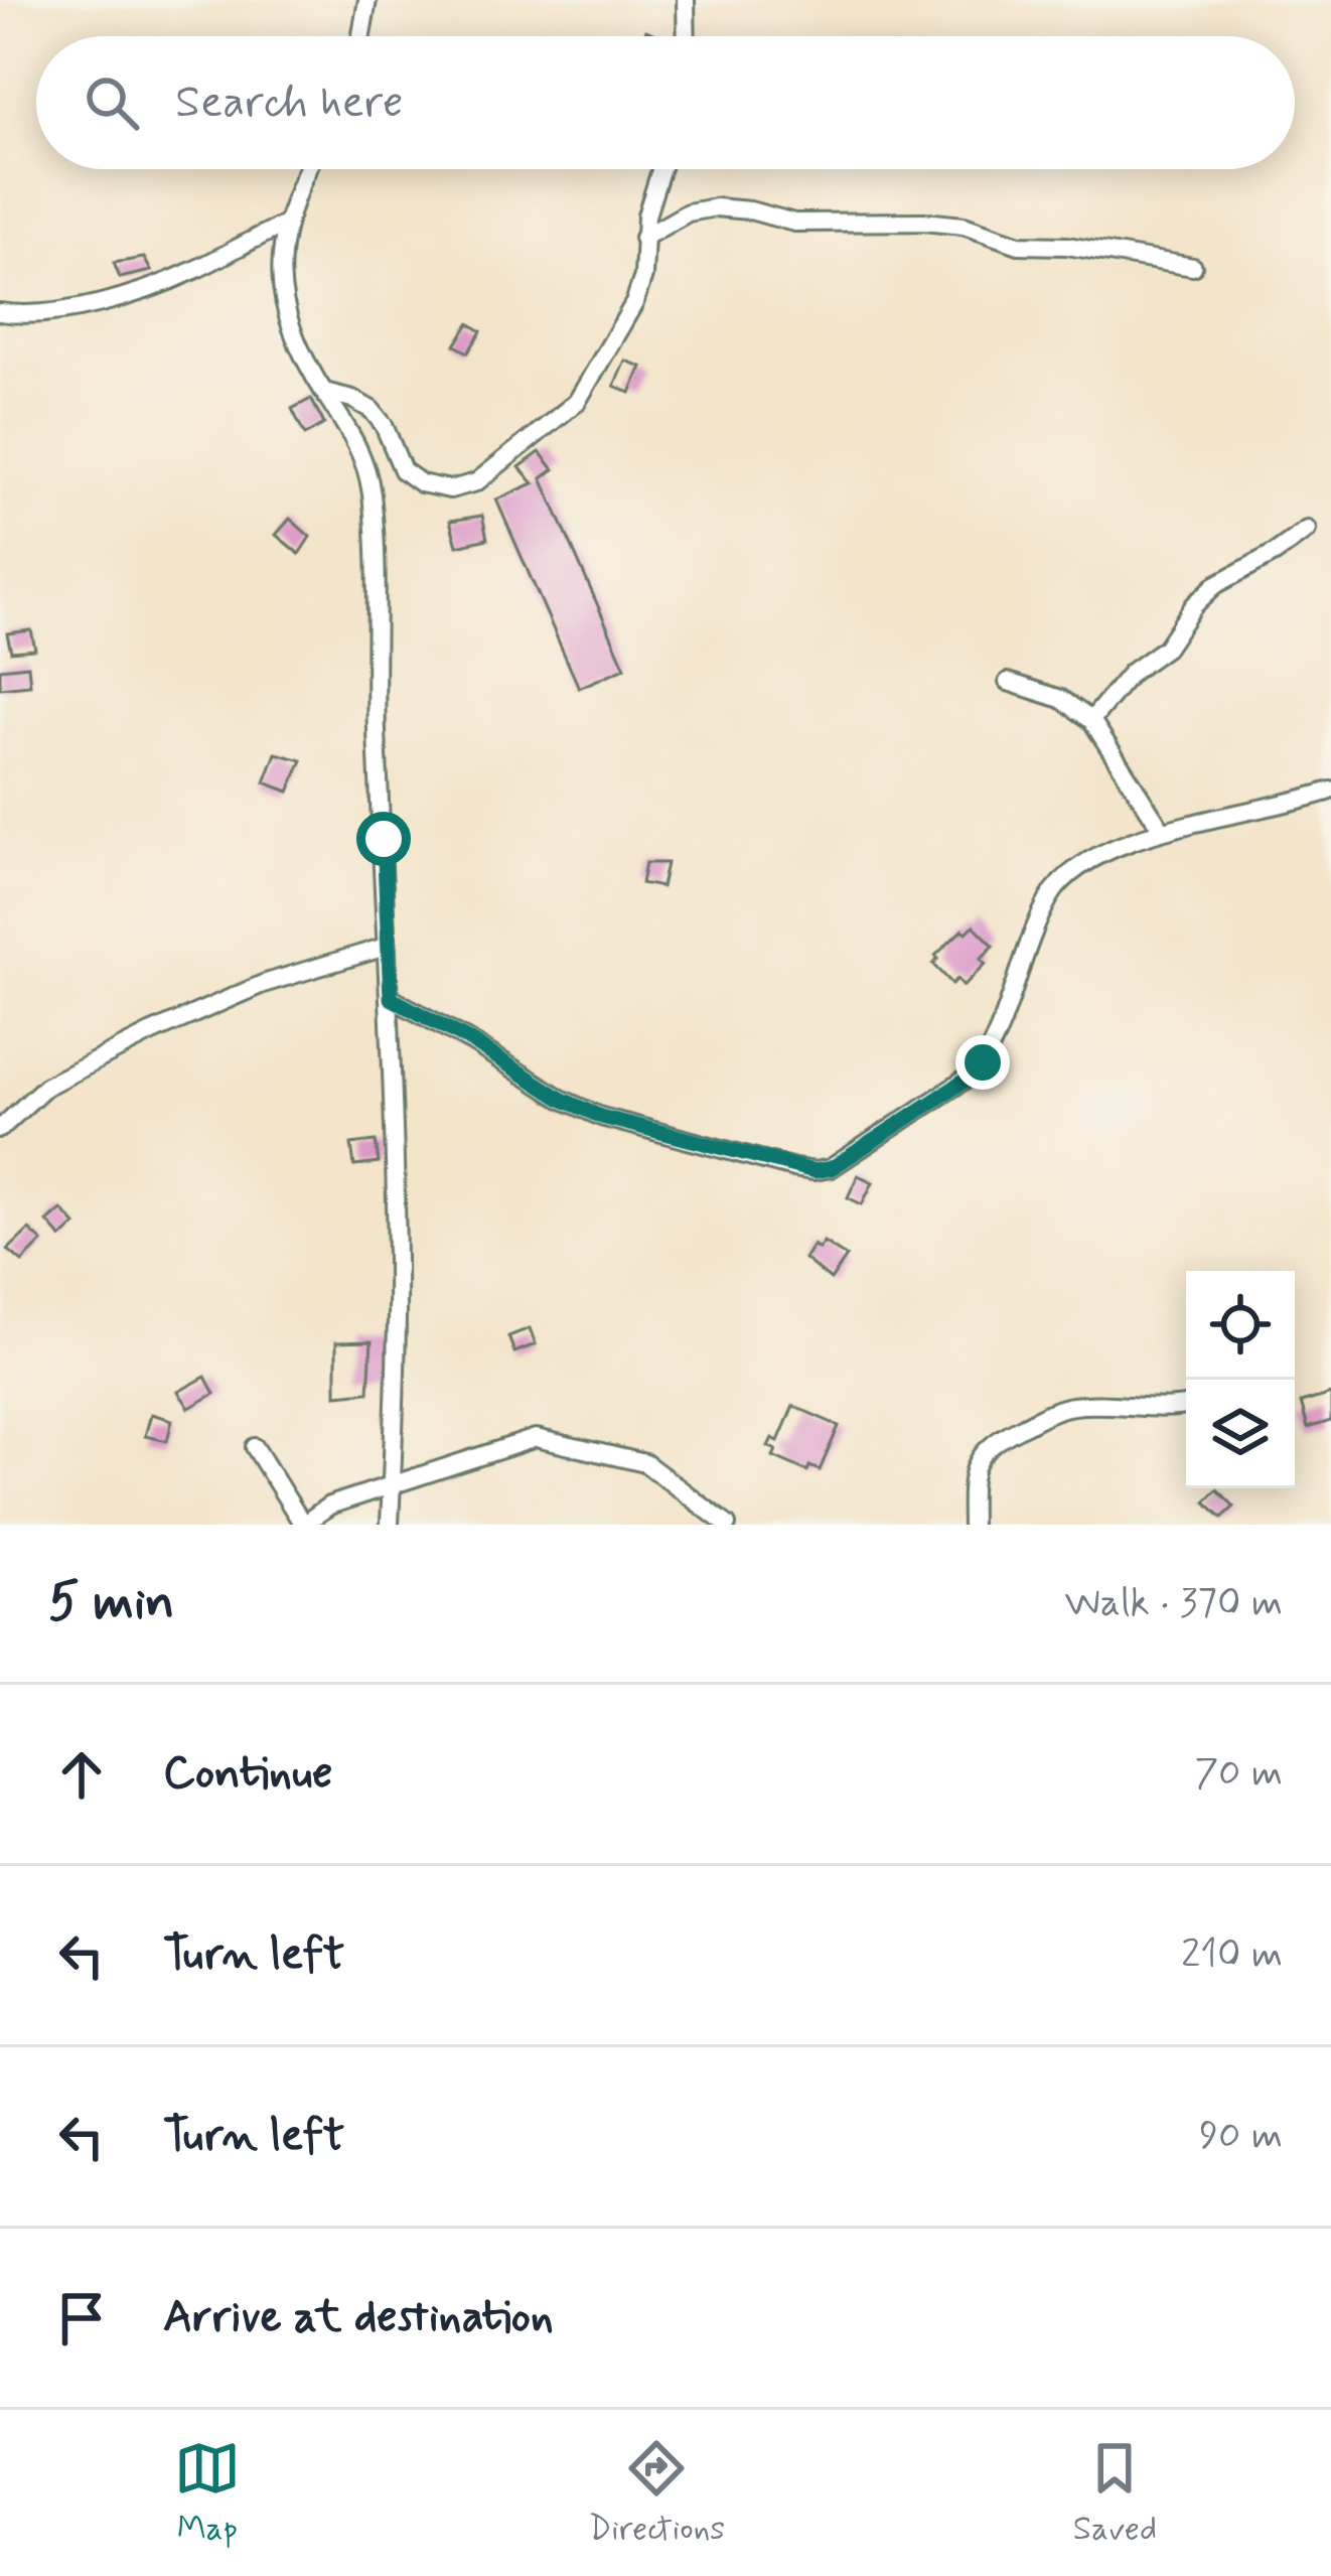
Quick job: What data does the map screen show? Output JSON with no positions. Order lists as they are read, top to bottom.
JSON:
{
  "page": {
    "search": "Search here",
    "heading": ["5 min", "Walk · 370 m"],
    "list": [
      ["Continue", "70 m"],
      ["Turn left", "210 m"],
      ["Turn left", "90 m"],
      "Arrive at destination"
    ],
    "nav": ["Map", "Directions", "Saved"]
  }
}
